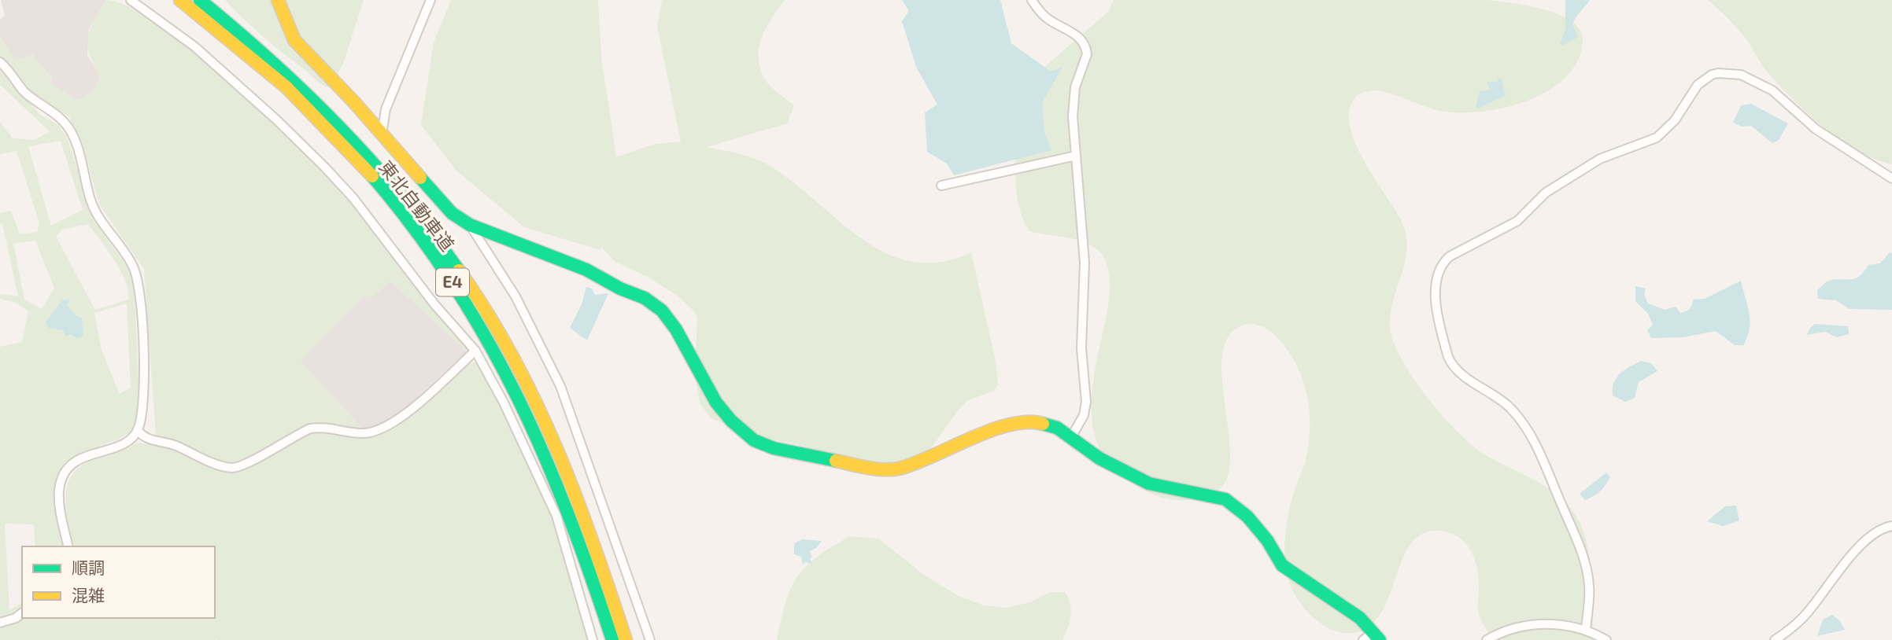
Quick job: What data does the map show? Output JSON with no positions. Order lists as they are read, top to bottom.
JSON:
{
  "streets": {
    "main road": ["東北自動車道", "E4"]
  },
  "legend": ["順調", "混雑"]
}
